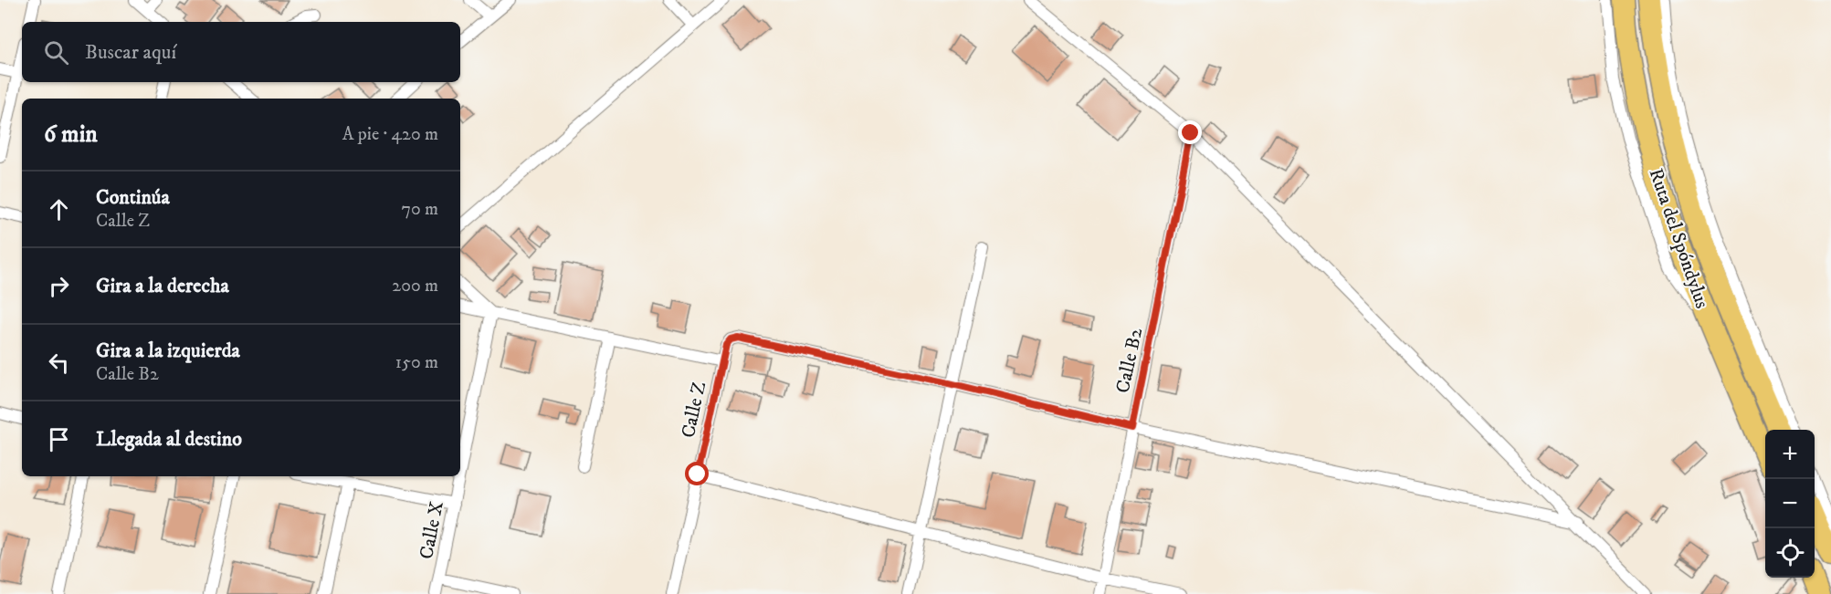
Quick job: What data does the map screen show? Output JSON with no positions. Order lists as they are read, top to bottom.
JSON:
{
  "streets": {
    "highway": ["Ruta del Spóndylus"],
    "street": ["Calle B2", "Calle Z", "Calle X"]
  },
  "page": {
    "search": "Buscar aquí",
    "heading": ["6 min", "A pie · 420 m"],
    "list": [
      ["Continúa", "Calle Z", "70 m"],
      ["Gira a la derecha", "200 m"],
      ["Gira a la izquierda", "Calle B2", "150 m"],
      "Llegada al destino"
    ],
    "map_buttons": ["+", "−"]
  }
}
